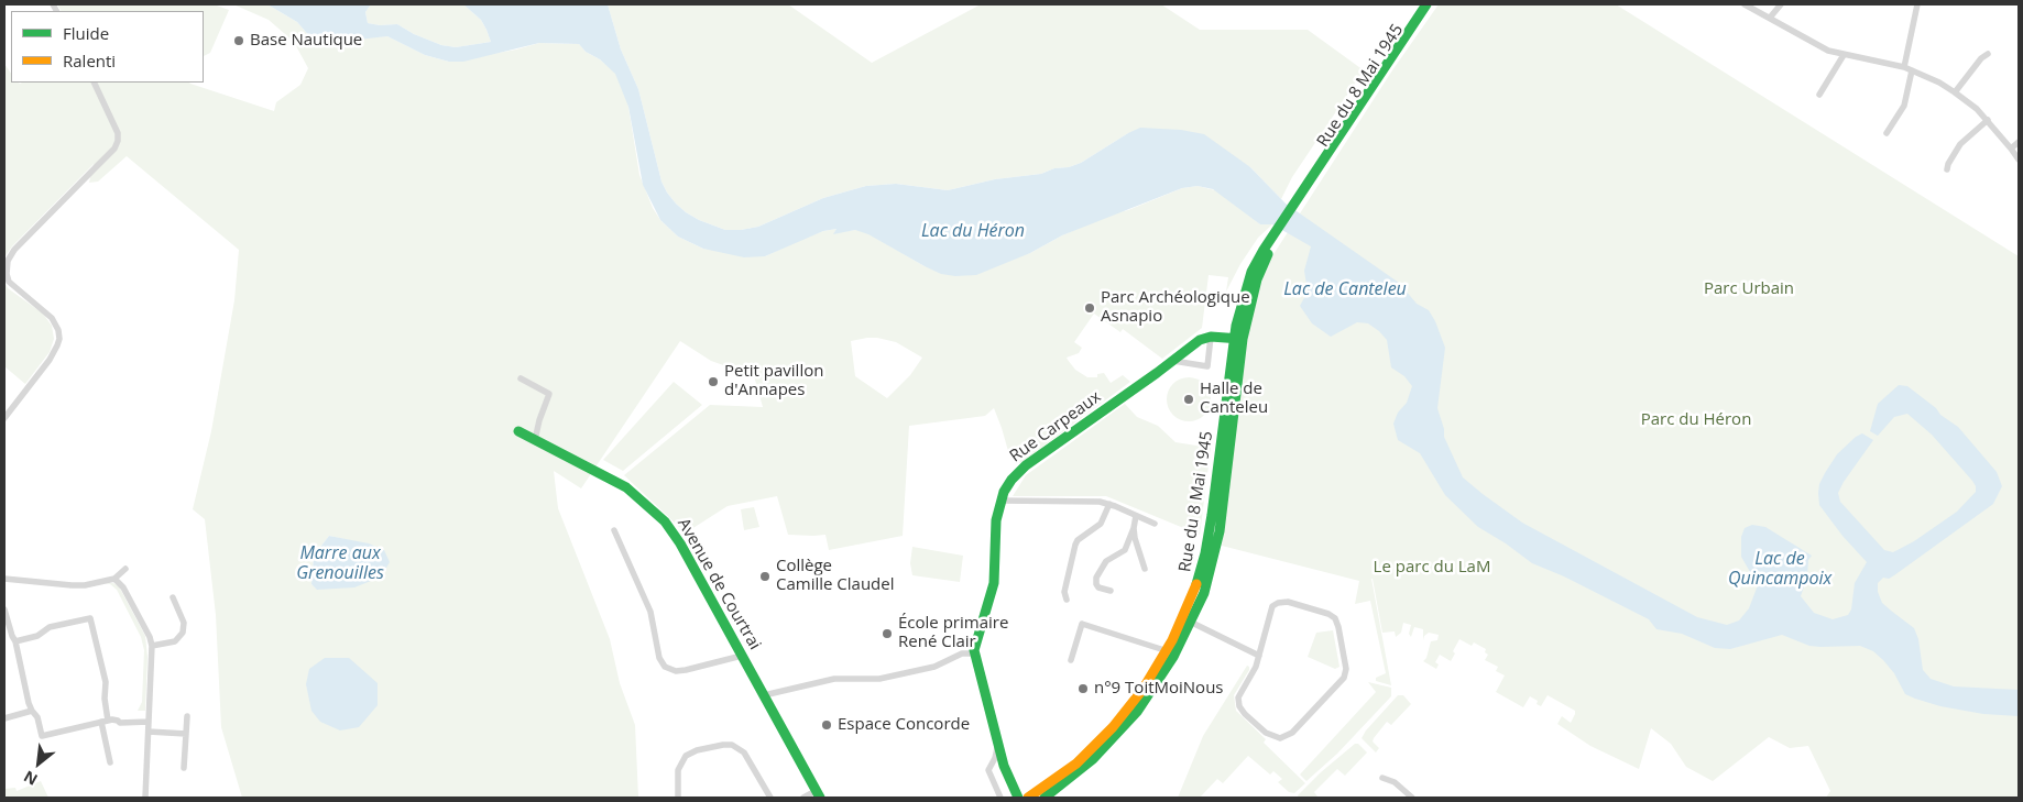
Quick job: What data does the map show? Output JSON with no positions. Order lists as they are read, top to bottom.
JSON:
{
  "streets": {
    "main road": ["Rue du 8 Mai 1945", "Rue Carpeaux", "Avenue de Courtrai"]
  },
  "water": [
    "Lac du Héron",
    "Lac de Canteleu",
    "Marre aux Grenouilles",
    "Lac de Quincampoix"
  ],
  "parks": ["Parc Urbain", "Parc du Héron", "Le parc du LaM"],
  "places": [
    "Base Nautique",
    "Parc Archéologique Asnapio",
    "Petit pavillon d'Annapes",
    "Halle de Canteleu",
    "Collège Camille Claudel",
    "École primaire René Clair",
    "n°9 ToitMoiNous",
    "Espace Concorde"
  ],
  "legend": ["Fluide", "Ralenti"],
  "north": "bottom left"
}
